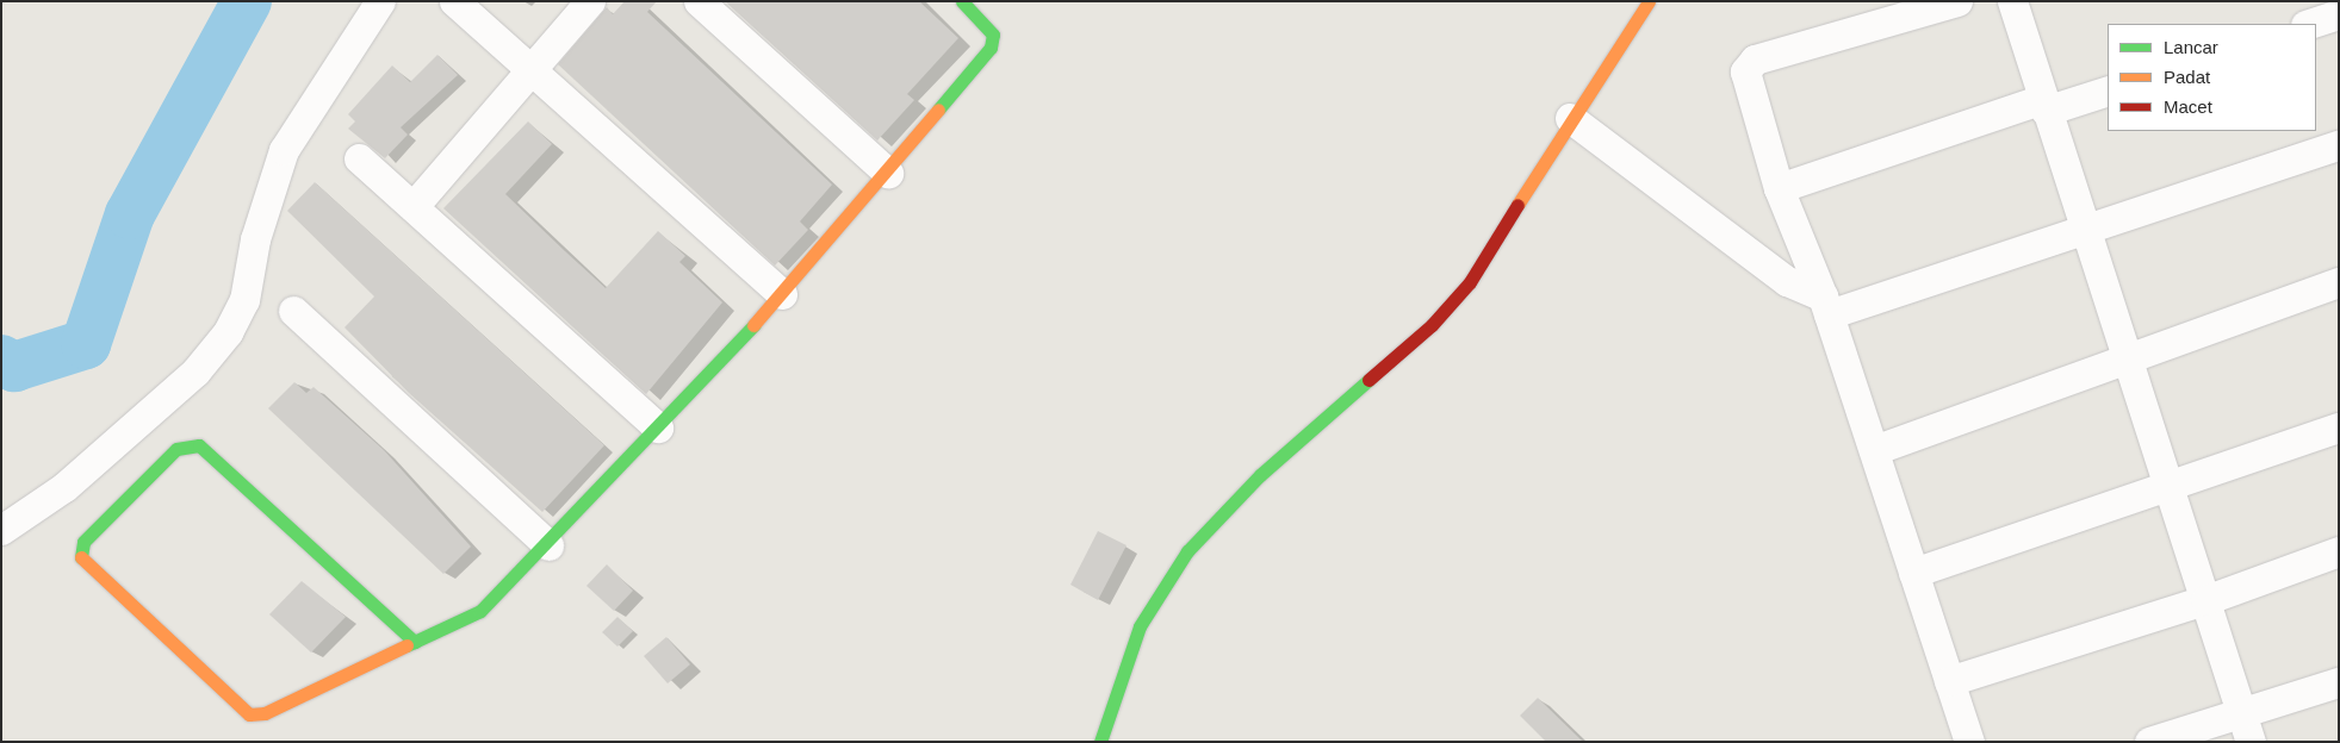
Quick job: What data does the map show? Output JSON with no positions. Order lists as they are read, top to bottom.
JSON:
{
  "legend": ["Lancar", "Padat", "Macet"]
}
